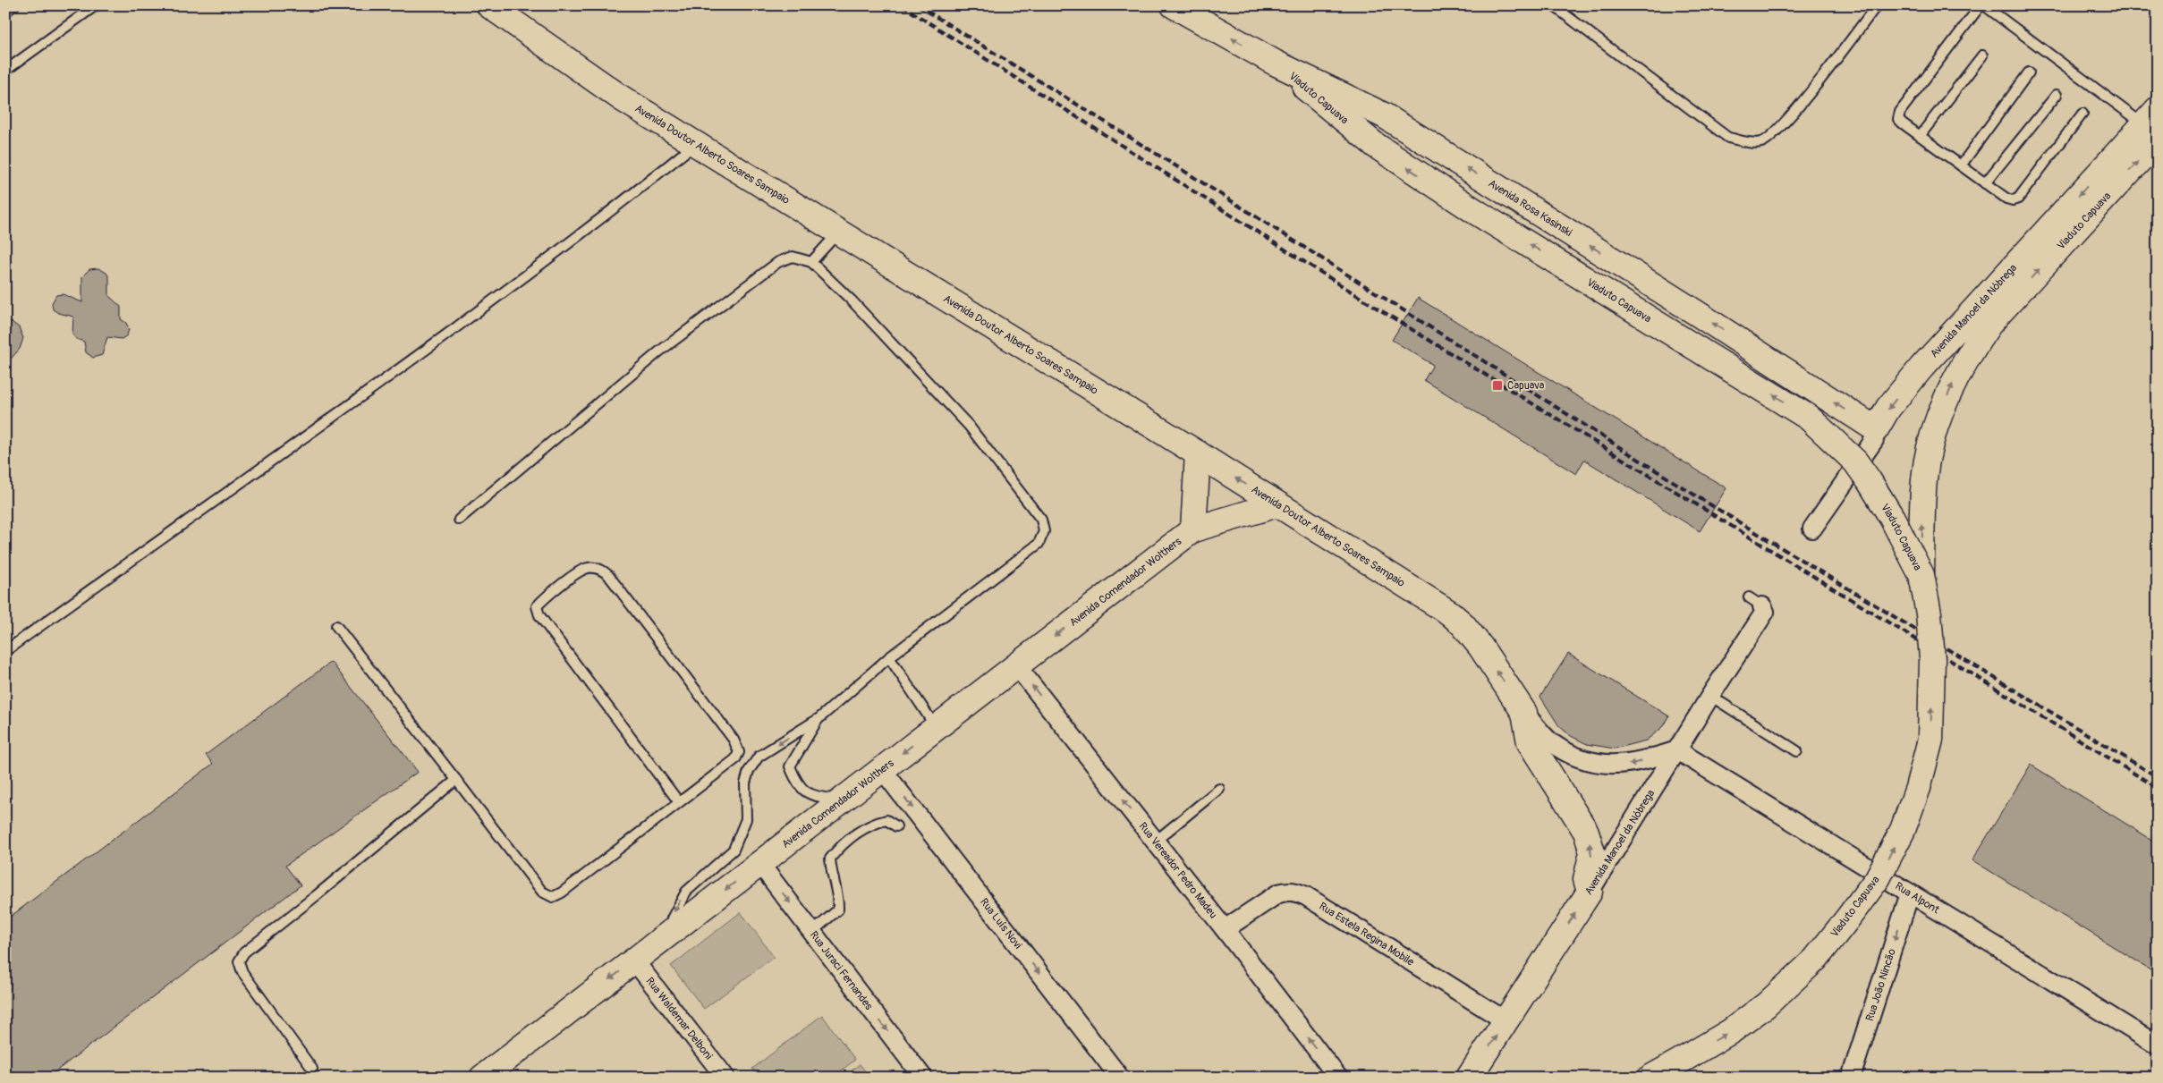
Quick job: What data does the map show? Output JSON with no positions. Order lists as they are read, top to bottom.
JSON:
{
  "streets": {
    "main road": [
      "Viaduto Capuava",
      "Avenida Doutor Alberto Soares Sampaio",
      "Avenida Rosa Kasinski",
      "Avenida Manoel da Nóbrega",
      "Avenida Comendador Wolthers"
    ],
    "street": [
      "Rua Vereador Pedro Madeu",
      "Rua Alpont",
      "Rua Luís Novi",
      "Rua Estela Regina Mobile",
      "Rua Juraci Fernandes",
      "Rua João Nincão",
      "Rua Waldemar Delboni"
    ]
  },
  "crossings": [
    ["Viaduto Capuava", "Avenida Rosa Kasinski"],
    ["Viaduto Capuava", "Avenida Manoel da Nóbrega"],
    ["Avenida Doutor Alberto Soares Sampaio", "Avenida Manoel da Nóbrega"],
    ["Avenida Doutor Alberto Soares Sampaio", "Avenida Comendador Wolthers"],
    ["Avenida Doutor Alberto Soares Sampaio", "Rua Alpont"],
    ["Avenida Rosa Kasinski", "Avenida Manoel da Nóbrega"],
    ["Avenida Manoel da Nóbrega", "Rua Alpont"],
    ["Avenida Manoel da Nóbrega", "Rua Estela Regina Mobile"],
    ["Avenida Comendador Wolthers", "Rua Vereador Pedro Madeu"],
    ["Avenida Comendador Wolthers", "Rua Luís Novi"],
    ["Avenida Comendador Wolthers", "Rua Juraci Fernandes"],
    ["Avenida Comendador Wolthers", "Rua Waldemar Delboni"],
    ["Rua Vereador Pedro Madeu", "Rua Estela Regina Mobile"],
    ["Rua Alpont", "Rua João Nincão"]
  ],
  "one_way": [
    "Avenida Doutor Alberto Soares Sampaio",
    "Avenida Rosa Kasinski",
    "Avenida Comendador Wolthers",
    "Rua Vereador Pedro Madeu",
    "Rua Luís Novi",
    "Rua Juraci Fernandes",
    "Rua João Nincão"
  ],
  "places": {
    "transit": ["Capuava"]
  }
}
